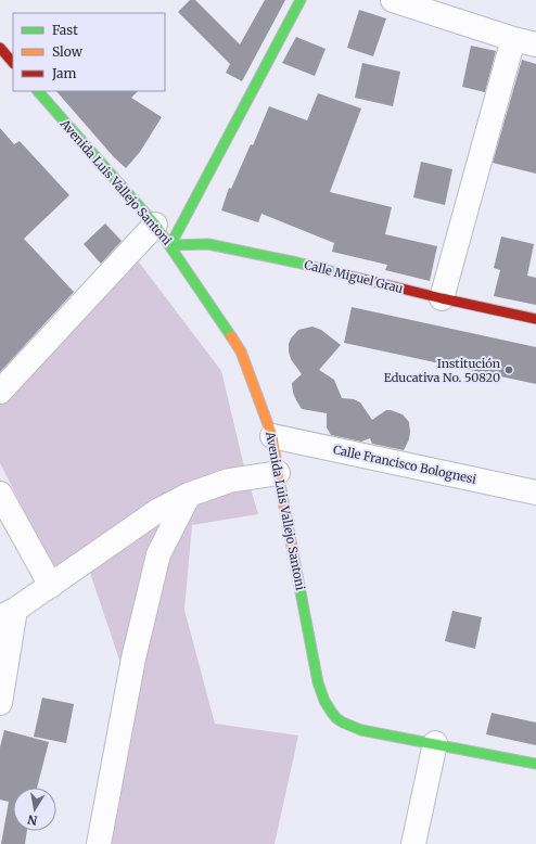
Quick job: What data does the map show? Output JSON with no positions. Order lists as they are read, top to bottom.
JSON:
{
  "streets": {
    "street": ["Avenida Luis Vallejo Santoni", "Calle Miguel Grau", "Calle Francisco Bolognesi"]
  },
  "crossings": [
    ["Avenida Luis Vallejo Santoni", "Calle Miguel Grau"],
    ["Avenida Luis Vallejo Santoni", "Calle Francisco Bolognesi"]
  ],
  "places": ["Institución Educativa No. 50820"],
  "legend": ["Fast", "Slow", "Jam"],
  "north": "bottom"
}
